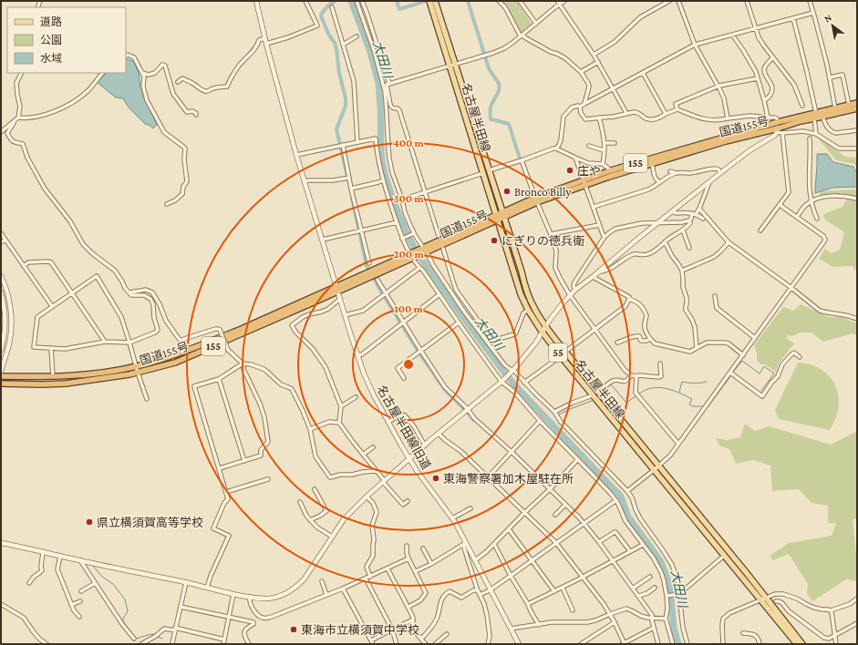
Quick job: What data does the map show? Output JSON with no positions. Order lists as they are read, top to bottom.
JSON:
{
  "streets": {
    "highway": ["国道155号", "155"],
    "main road": ["名古屋半田線", "55"],
    "street": ["名古屋半田線旧道"]
  },
  "crossings": [
    ["名古屋半田線", "国道155号"],
    ["国道155号", "名古屋半田線旧道"]
  ],
  "water": ["大田川"],
  "places": [
    "庄や",
    "Bronco Billy",
    "にぎりの徳兵衛",
    "東海警察署加木屋駐在所",
    "県立横須賀高等学校",
    "東海市立横須賀中学校"
  ],
  "legend": ["道路", "公園", "水域"],
  "north": "top left",
  "rings": [
    "400 m",
    "300 m",
    "200 m",
    "100 m"
  ]
}
